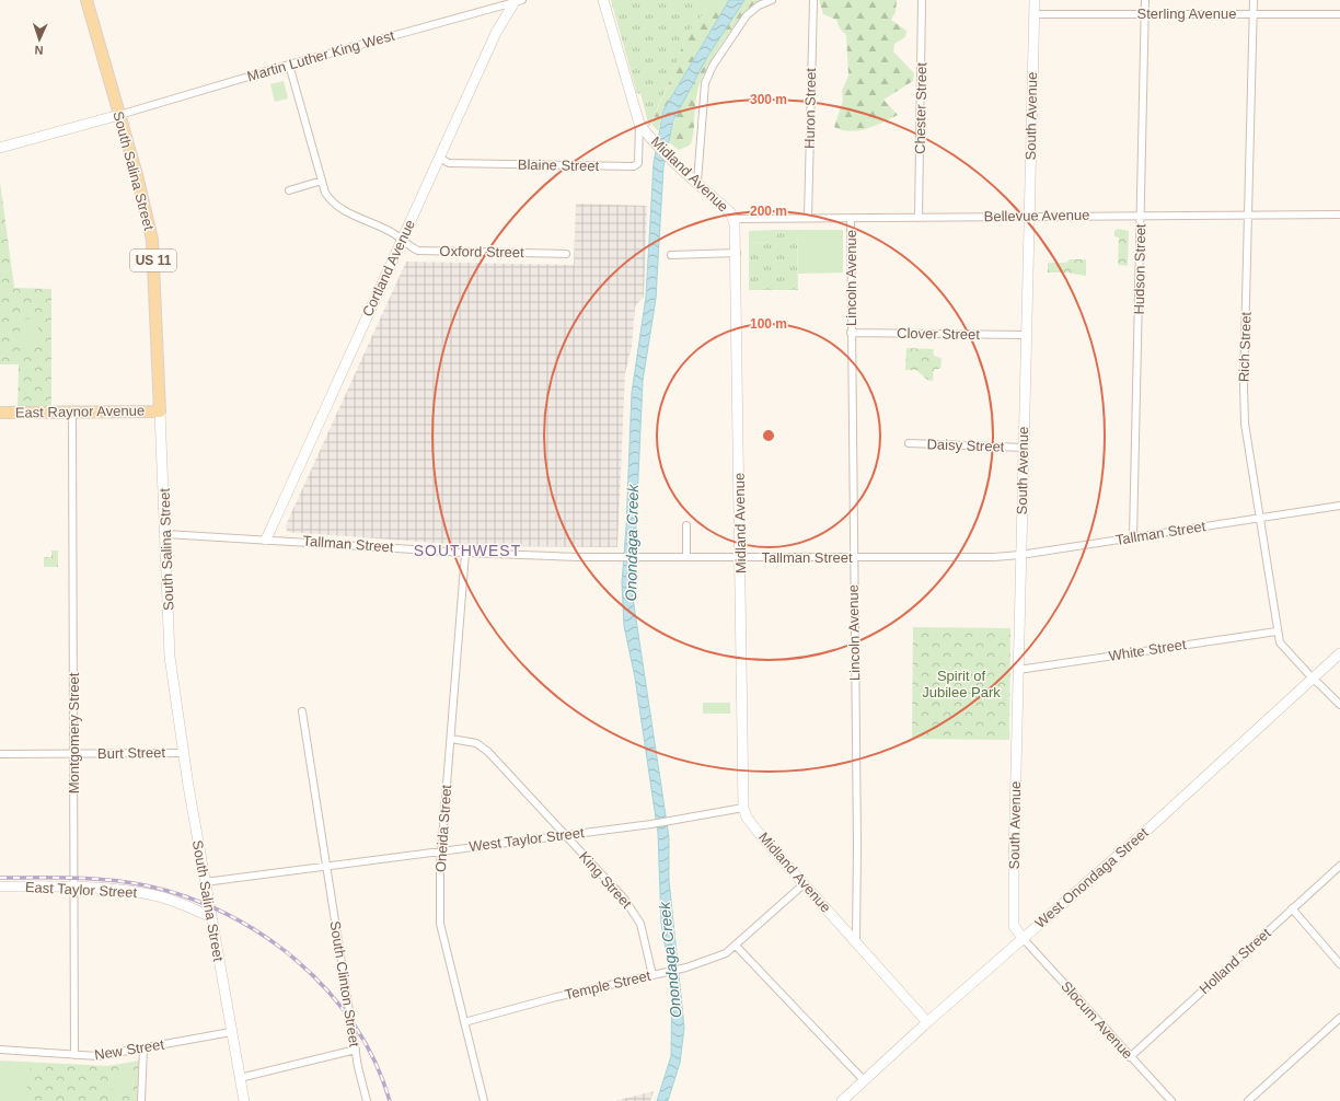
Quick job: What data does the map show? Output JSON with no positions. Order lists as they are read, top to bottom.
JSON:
{
  "streets": {
    "main road": ["South Salina Street", "US 11", "East Raynor Avenue"],
    "street": [
      "Sterling Avenue",
      "Martin Luther King West",
      "Huron Street",
      "Chester Street",
      "South Avenue",
      "Blaine Street",
      "Midland Avenue",
      "Bellevue Avenue",
      "Oxford Street",
      "Cortland Avenue",
      "Hudson Street",
      "Lincoln Avenue",
      "Clover Street",
      "Rich Street",
      "Daisy Street",
      "Tallman Street",
      "White Street",
      "Montgomery Street",
      "Burt Street",
      "Oneida Street",
      "West Taylor Street",
      "West Onondaga Street",
      "King Street",
      "East Taylor Street",
      "Holland Street",
      "South Clinton Street",
      "Temple Street",
      "Slocum Avenue",
      "New Street"
    ]
  },
  "crossings": [
    ["Sterling Avenue", "South Avenue"],
    ["Sterling Avenue", "Hudson Street"],
    ["Sterling Avenue", "Rich Street"],
    ["Martin Luther King West", "South Salina Street"],
    ["Martin Luther King West", "Oxford Street"],
    ["Martin Luther King West", "Cortland Avenue"],
    ["Huron Street", "Bellevue Avenue"],
    ["Chester Street", "Bellevue Avenue"],
    ["South Avenue", "Bellevue Avenue"],
    ["South Avenue", "Clover Street"],
    ["South Avenue", "Daisy Street"],
    ["South Avenue", "Tallman Street"],
    ["South Avenue", "White Street"],
    ["South Avenue", "West Onondaga Street"],
    ["South Avenue", "Slocum Avenue"],
    ["Blaine Street", "Midland Avenue"],
    ["Blaine Street", "Cortland Avenue"],
    ["South Salina Street", "East Raynor Avenue"],
    ["South Salina Street", "Tallman Street"],
    ["South Salina Street", "Burt Street"],
    ["South Salina Street", "West Taylor Street"],
    ["South Salina Street", "East Taylor Street"],
    ["South Salina Street", "New Street"],
    ["Midland Avenue", "Bellevue Avenue"],
    ["Midland Avenue", "Lincoln Avenue"],
    ["Midland Avenue", "Tallman Street"],
    ["Midland Avenue", "West Taylor Street"],
    ["Midland Avenue", "West Onondaga Street"],
    ["Midland Avenue", "Temple Street"],
    ["Bellevue Avenue", "Hudson Street"],
    ["Bellevue Avenue", "Lincoln Avenue"],
    ["Bellevue Avenue", "Rich Street"],
    ["Oxford Street", "Cortland Avenue"],
    ["Cortland Avenue", "Tallman Street"],
    ["Hudson Street", "Tallman Street"],
    ["Lincoln Avenue", "Clover Street"],
    ["Lincoln Avenue", "Tallman Street"],
    ["Rich Street", "Tallman Street"],
    ["Rich Street", "White Street"],
    ["Rich Street", "West Onondaga Street"],
    ["East Raynor Avenue", "Montgomery Street"],
    ["Tallman Street", "Oneida Street"],
    ["Montgomery Street", "Burt Street"],
    ["Montgomery Street", "East Taylor Street"],
    ["Montgomery Street", "New Street"],
    ["Oneida Street", "West Taylor Street"],
    ["Oneida Street", "King Street"],
    ["Oneida Street", "Temple Street"],
    ["West Taylor Street", "King Street"],
    ["West Taylor Street", "South Clinton Street"],
    ["West Onondaga Street", "Slocum Avenue"],
    ["King Street", "Temple Street"],
    ["Holland Street", "Slocum Avenue"]
  ],
  "districts": ["SOUTHWEST"],
  "water": ["Onondaga Creek"],
  "parks": ["Spirit of Jubilee Park"],
  "north": "bottom",
  "rings": ["300 m", "200 m", "100 m"]
}
